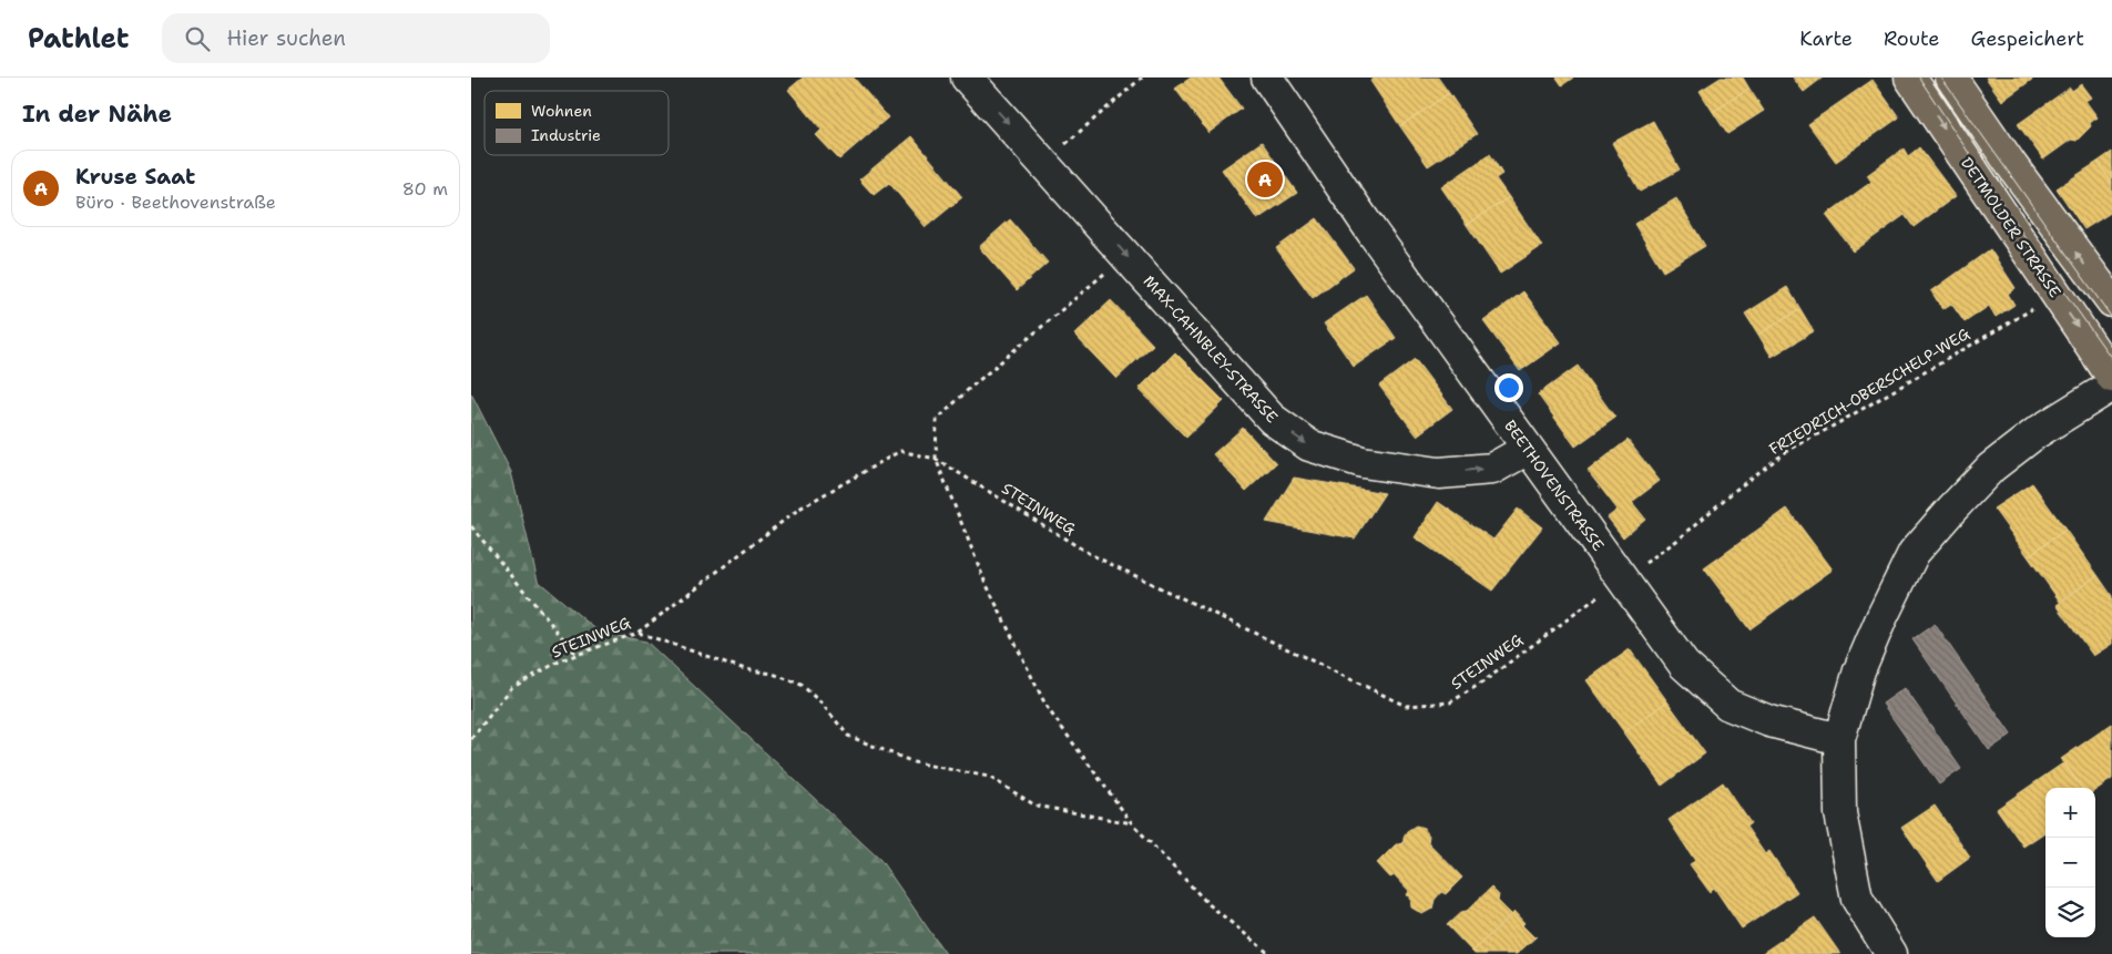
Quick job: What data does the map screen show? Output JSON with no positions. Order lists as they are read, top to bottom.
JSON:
{
  "streets": {
    "main road": ["DETMOLDER STRASSE"],
    "street": ["MAX-CAHNBLEY-STRASSE", "BEETHOVENSTRASSE"],
    "path": ["FRIEDRICH-OBERSCHELP-WEG", "STEINWEG"]
  },
  "crossings": [
    ["DETMOLDER STRASSE", "FRIEDRICH-OBERSCHELP-WEG"],
    ["MAX-CAHNBLEY-STRASSE", "BEETHOVENSTRASSE"],
    ["FRIEDRICH-OBERSCHELP-WEG", "BEETHOVENSTRASSE"],
    ["FRIEDRICH-OBERSCHELP-WEG", "STEINWEG"],
    ["BEETHOVENSTRASSE", "STEINWEG"]
  ],
  "one_way": ["MAX-CAHNBLEY-STRASSE"],
  "legend": ["Wohnen", "Industrie"],
  "page": {
    "header": "Pathlet",
    "search": "Hier suchen",
    "nav": ["Karte", "Route", "Gespeichert"],
    "heading": "In der Nähe",
    "list": [
      {
        "mark": "A",
        "name": "Kruse Saat",
        "note": "Büro · Beethovenstraße",
        "value": "80 m"
      }
    ],
    "pins": "A",
    "map_buttons": ["+", "−"]
  }
}
